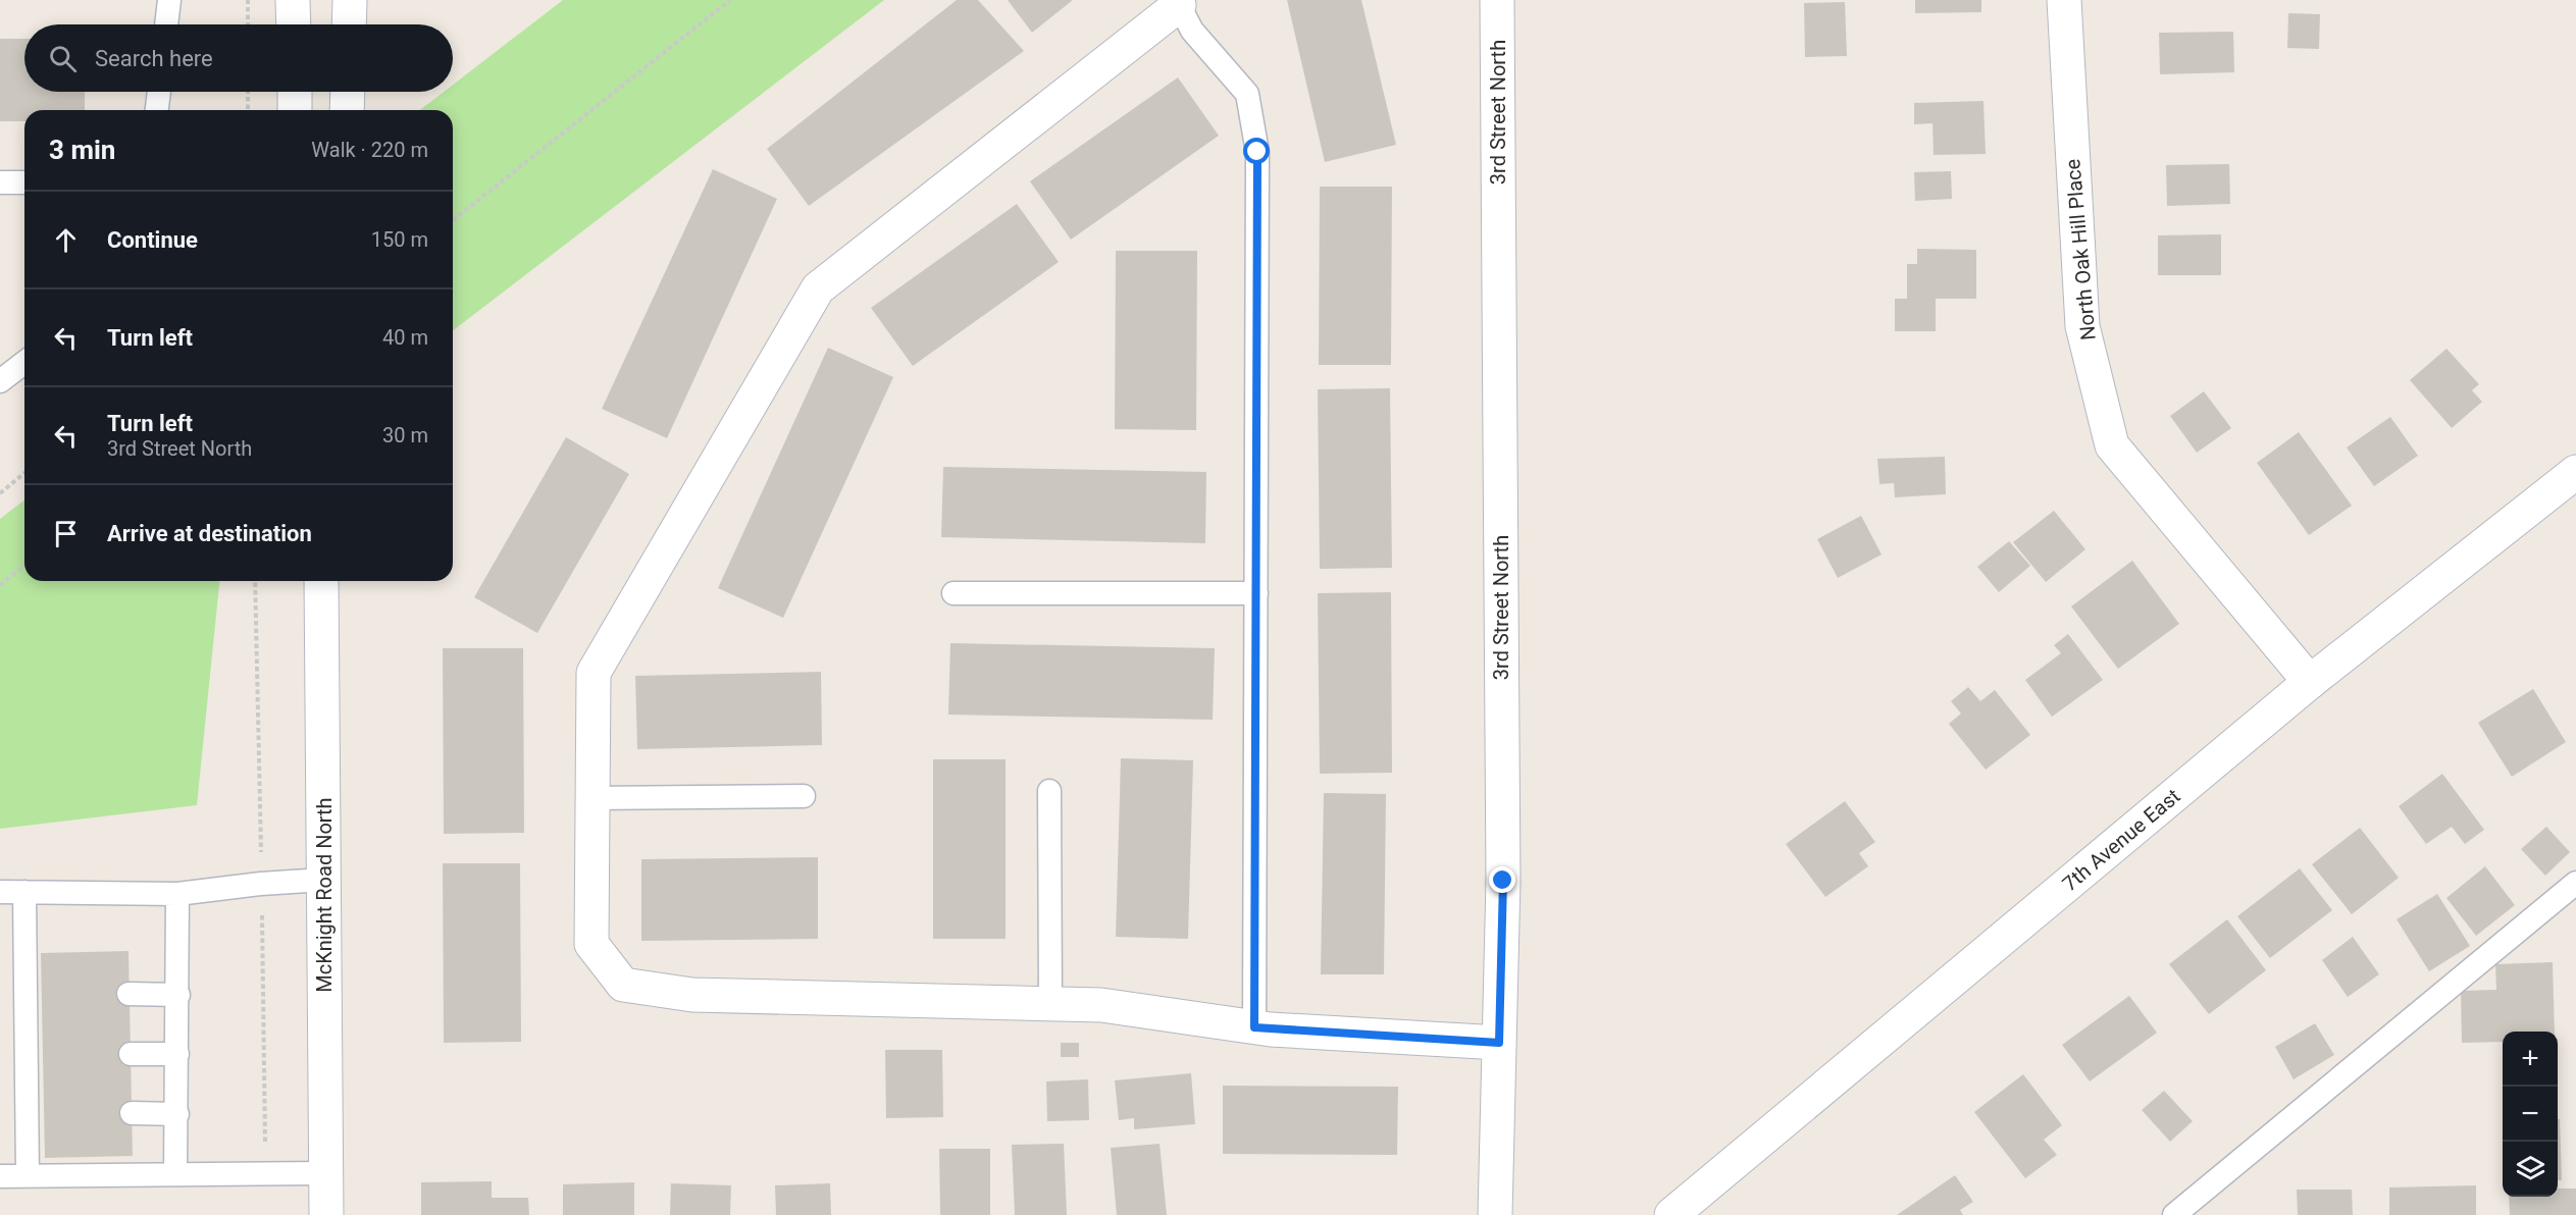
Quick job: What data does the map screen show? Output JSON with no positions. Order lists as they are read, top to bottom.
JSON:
{
  "streets": {
    "street": [
      "3rd Street North",
      "North Oak Hill Place",
      "7th Avenue East",
      "McKnight Road North"
    ]
  },
  "crossings": [
    ["North Oak Hill Place", "7th Avenue East"]
  ],
  "page": {
    "search": "Search here",
    "heading": ["3 min", "Walk · 220 m"],
    "list": [
      ["Continue", "150 m"],
      ["Turn left", "40 m"],
      ["Turn left", "3rd Street North", "30 m"],
      "Arrive at destination"
    ],
    "map_buttons": ["+", "−"]
  }
}
